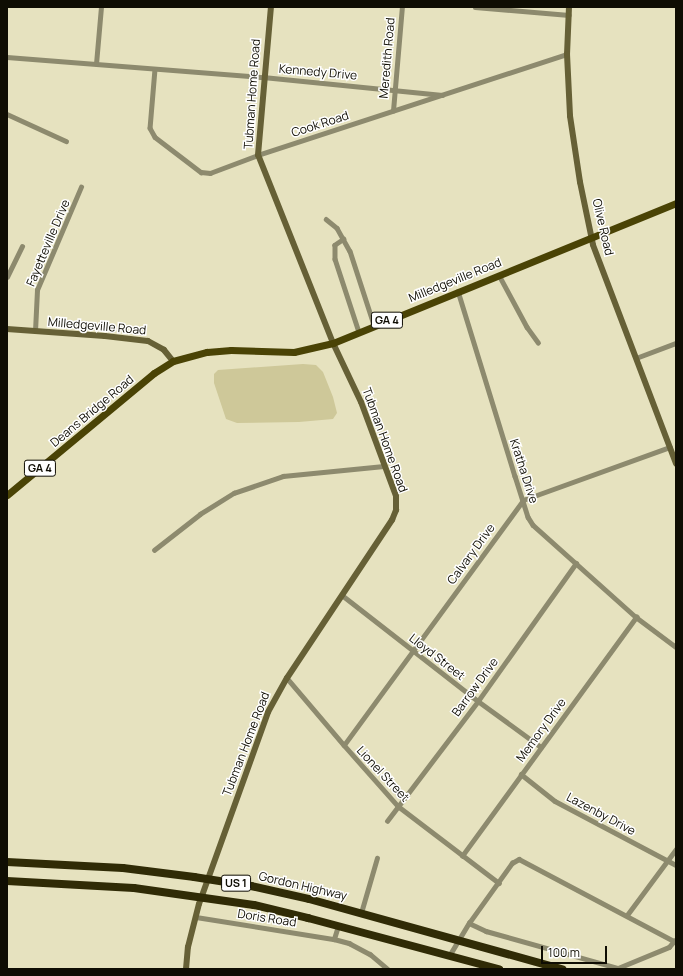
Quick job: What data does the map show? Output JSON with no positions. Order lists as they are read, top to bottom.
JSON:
{
  "streets": {
    "highway": ["US 1", "Gordon Highway"],
    "main road": ["Milledgeville Road", "GA 4", "Deans Bridge Road"],
    "street": [
      "Meredith Road",
      "Kennedy Drive",
      "Tubman Home Road",
      "Cook Road",
      "Olive Road",
      "Fayetteville Drive",
      "Kratha Drive",
      "Calvary Drive",
      "Lloyd Street",
      "Barrow Drive",
      "Memory Drive",
      "Lionel Street",
      "Lazenby Drive",
      "Doris Road"
    ]
  },
  "crossings": [
    ["Meredith Road", "Kennedy Drive"],
    ["Meredith Road", "Cook Road"],
    ["Kennedy Drive", "Tubman Home Road"],
    ["Kennedy Drive", "Cook Road"],
    ["Tubman Home Road", "Cook Road"],
    ["Tubman Home Road", "Milledgeville Road"],
    ["Tubman Home Road", "Lloyd Street"],
    ["Tubman Home Road", "Lionel Street"],
    ["Tubman Home Road", "US 1"],
    ["Tubman Home Road", "Gordon Highway"],
    ["Tubman Home Road", "Doris Road"],
    ["Cook Road", "Olive Road"],
    ["Olive Road", "Milledgeville Road"],
    ["Fayetteville Drive", "Milledgeville Road"],
    ["Milledgeville Road", "Deans Bridge Road"],
    ["Milledgeville Road", "Kratha Drive"],
    ["Kratha Drive", "Calvary Drive"],
    ["Kratha Drive", "Barrow Drive"],
    ["Kratha Drive", "Memory Drive"],
    ["Calvary Drive", "Lloyd Street"],
    ["Calvary Drive", "Lionel Street"],
    ["Lloyd Street", "Barrow Drive"],
    ["Lloyd Street", "Memory Drive"],
    ["Barrow Drive", "Lionel Street"],
    ["Memory Drive", "Lionel Street"],
    ["Memory Drive", "Lazenby Drive"]
  ],
  "scale_bar": "100 m"
}
